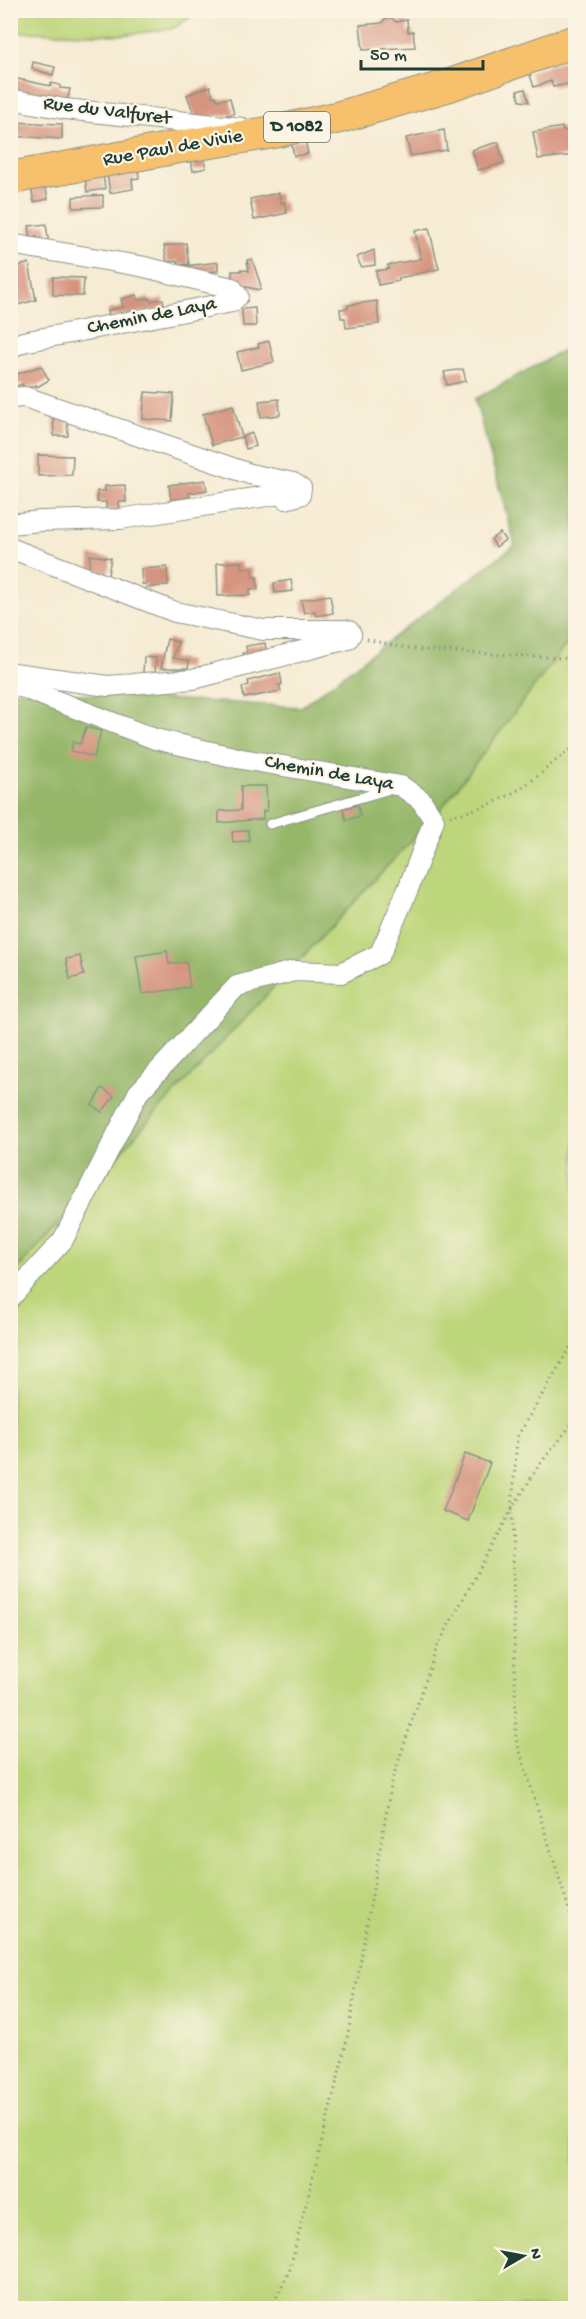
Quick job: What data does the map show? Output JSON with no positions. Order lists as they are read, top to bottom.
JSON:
{
  "streets": {
    "main road": ["D 1082", "Rue Paul de Vivie"],
    "street": ["Rue du Valfuret", "Chemin de Laya"]
  },
  "crossings": [
    ["Rue du Valfuret", "Rue Paul de Vivie"]
  ],
  "scale_bar": "50 m",
  "north": "right"
}
